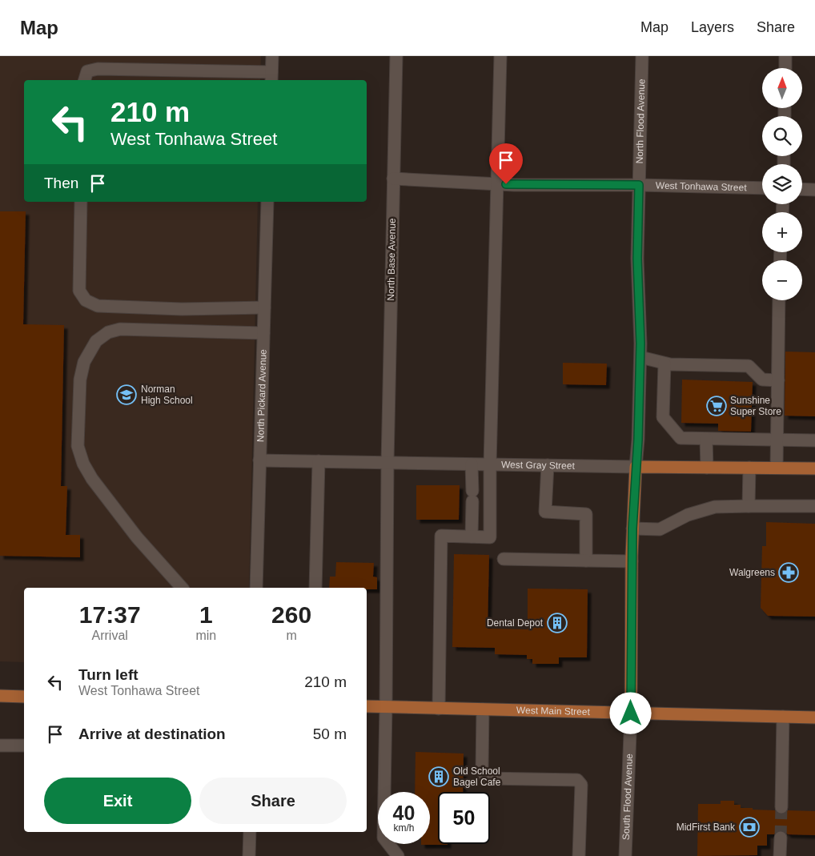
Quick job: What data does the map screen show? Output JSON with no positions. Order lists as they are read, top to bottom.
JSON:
{
  "streets": {
    "main road": ["North Flood Avenue", "West Gray Street", "West Main Street"],
    "street": [
      "West Tonhawa Street",
      "North Base Avenue",
      "North Pickard Avenue",
      "South Flood Avenue"
    ]
  },
  "crossings": [
    ["North Flood Avenue", "West Tonhawa Street"],
    ["North Flood Avenue", "West Gray Street"],
    ["North Flood Avenue", "West Main Street"],
    ["North Flood Avenue", "South Flood Avenue"],
    ["West Tonhawa Street", "North Base Avenue"],
    ["North Base Avenue", "West Gray Street"],
    ["North Base Avenue", "West Main Street"],
    ["North Pickard Avenue", "West Gray Street"],
    ["West Main Street", "South Flood Avenue"]
  ],
  "places": {
    "school or university": ["Norman High School"],
    "supermarket": ["Sunshine Super Store"],
    "pharmacy": ["Walgreens"],
    "building": ["Dental Depot", "Old School Bagel Cafe"],
    "bank": ["MidFirst Bank"]
  },
  "north": "top",
  "page": {
    "header": "Map",
    "nav": ["Map", "Layers", "Share"],
    "map_buttons": ["+", "−"],
    "turn": ["210 m", "West Tonhawa Street"],
    "then": "Then",
    "eta": [
      "17:37",
      "Arrival",
      "1",
      "min",
      "260",
      "m"
    ],
    "list": [
      {
        "name": "Turn left",
        "note": "West Tonhawa Street",
        "value": "210 m"
      },
      {
        "name": "Arrive at destination",
        "value": "50 m"
      }
    ],
    "buttons": ["Exit", "Share"],
    "speed": "40 km/h",
    "limit": "50"
  }
}
